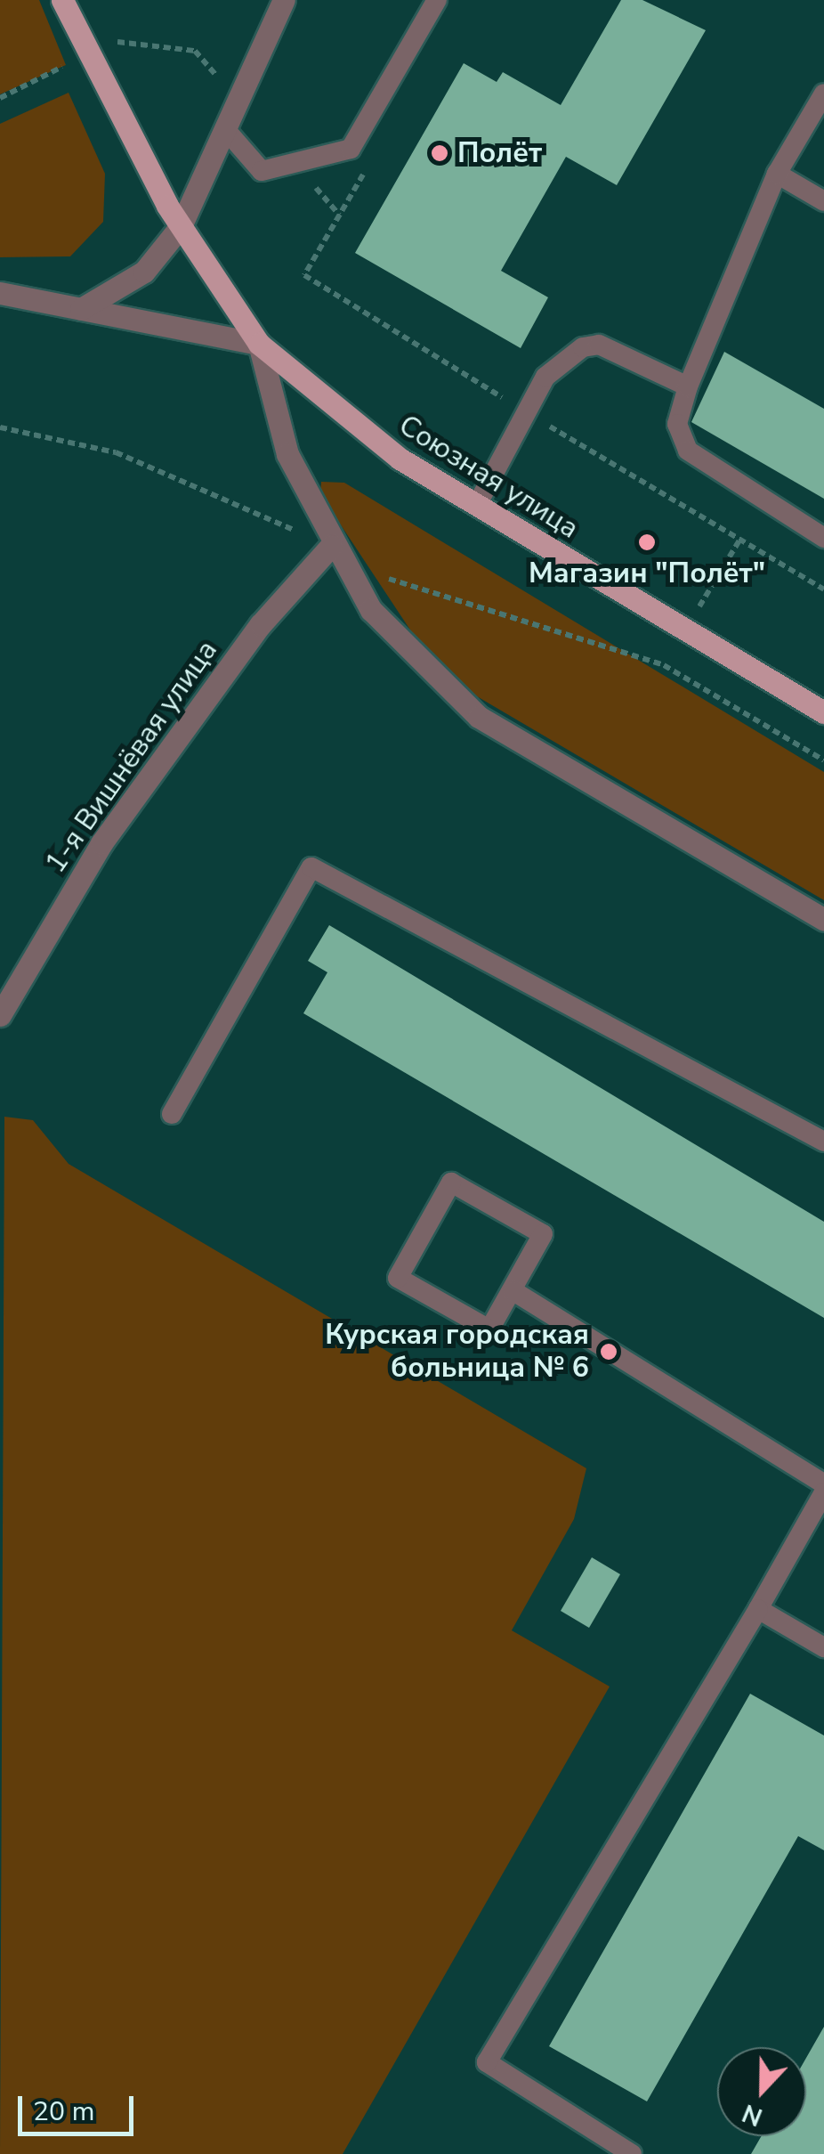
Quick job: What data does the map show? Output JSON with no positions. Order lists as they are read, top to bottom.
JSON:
{
  "streets": {
    "main road": ["Союзная улица"],
    "street": ["1-я Вишнёвая улица"]
  },
  "places": ["Полёт", "Магазин \"Полёт\"", "Курская городская больница № 6"],
  "scale_bar": "20 m",
  "north": "bottom"
}
